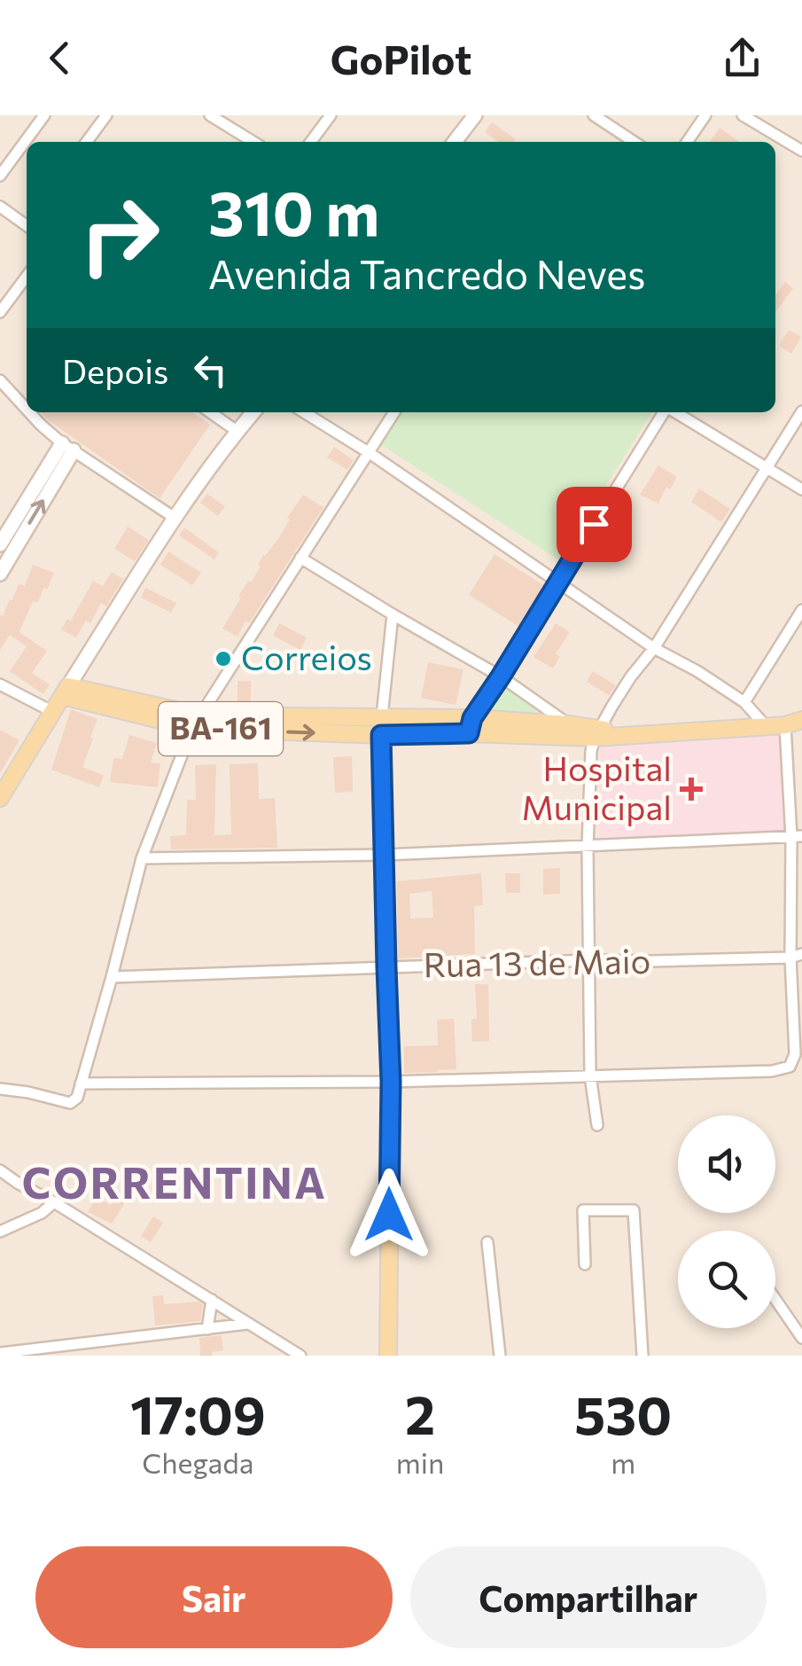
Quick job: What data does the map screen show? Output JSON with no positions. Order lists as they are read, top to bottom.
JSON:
{
  "streets": {
    "main road": ["BA-161"],
    "street": ["Rua 13 de Maio"]
  },
  "districts": ["CORRENTINA"],
  "places": {
    "other": ["Correios"],
    "health": ["Hospital Municipal"]
  },
  "page": {
    "header": "GoPilot",
    "turn": ["310 m", "Avenida Tancredo Neves"],
    "then": "Depois",
    "eta": [
      "17:09",
      "Chegada",
      "2",
      "min",
      "530",
      "m"
    ],
    "buttons": ["Sair", "Compartilhar"]
  }
}
